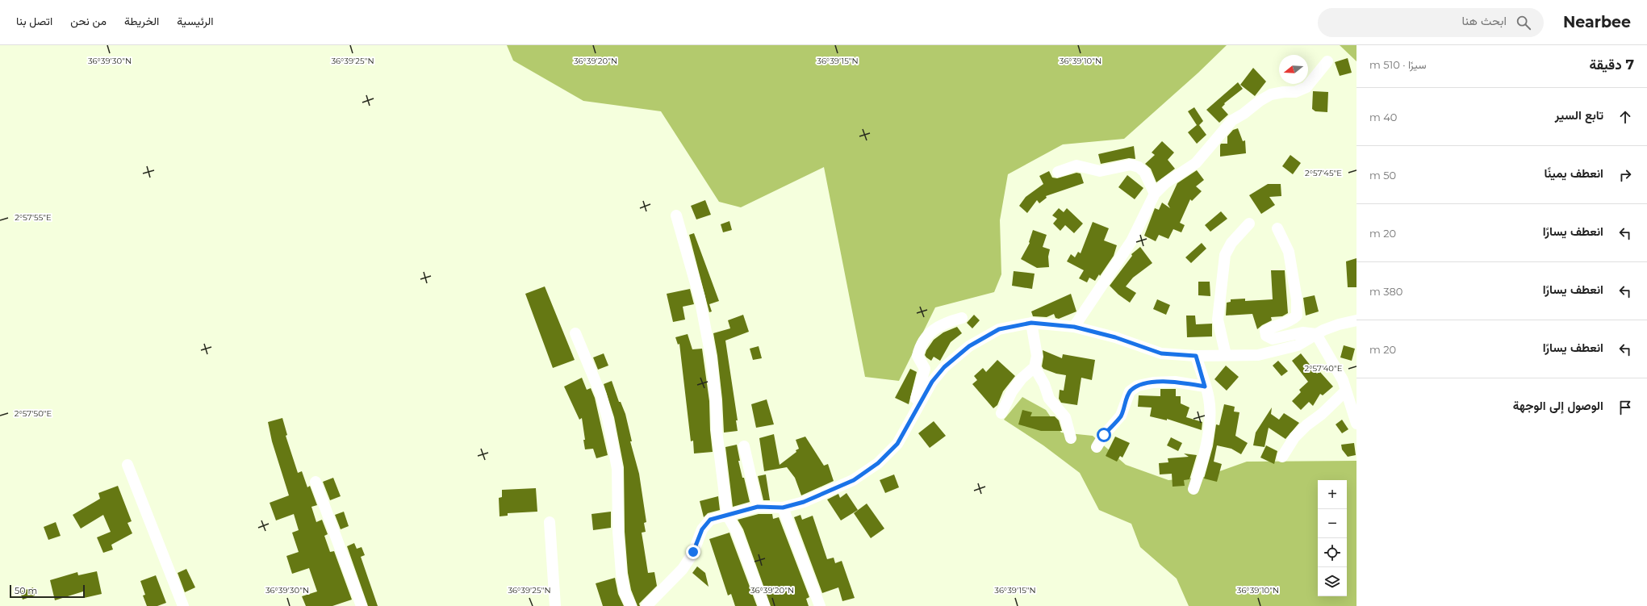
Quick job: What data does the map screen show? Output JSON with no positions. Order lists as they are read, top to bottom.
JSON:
{
  "scale_bar": "50 m",
  "north": "left",
  "page": {
    "header": "Nearbee",
    "search": "ابحث هنا",
    "nav": [
      "الرئيسية",
      "الخريطة",
      "من نحن",
      "اتصل بنا"
    ],
    "heading": ["7 دقيقة", "سيرًا · 510 m"],
    "list": [
      ["تابع السير", "40 m"],
      ["انعطف يمينًا", "50 m"],
      ["انعطف يسارًا", "20 m"],
      ["انعطف يسارًا", "380 m"],
      ["انعطف يسارًا", "20 m"],
      "الوصول إلى الوجهة"
    ],
    "map_buttons": ["+", "−"],
    "scale": "50 m"
  },
  "coordinates": [
    "36°39'30\"N",
    "36°39'25\"N",
    "36°39'20\"N",
    "36°39'15\"N",
    "36°39'10\"N",
    "2°57'45\"E",
    "2°57'55\"E",
    "2°57'40\"E",
    "2°57'50\"E"
  ]
}
